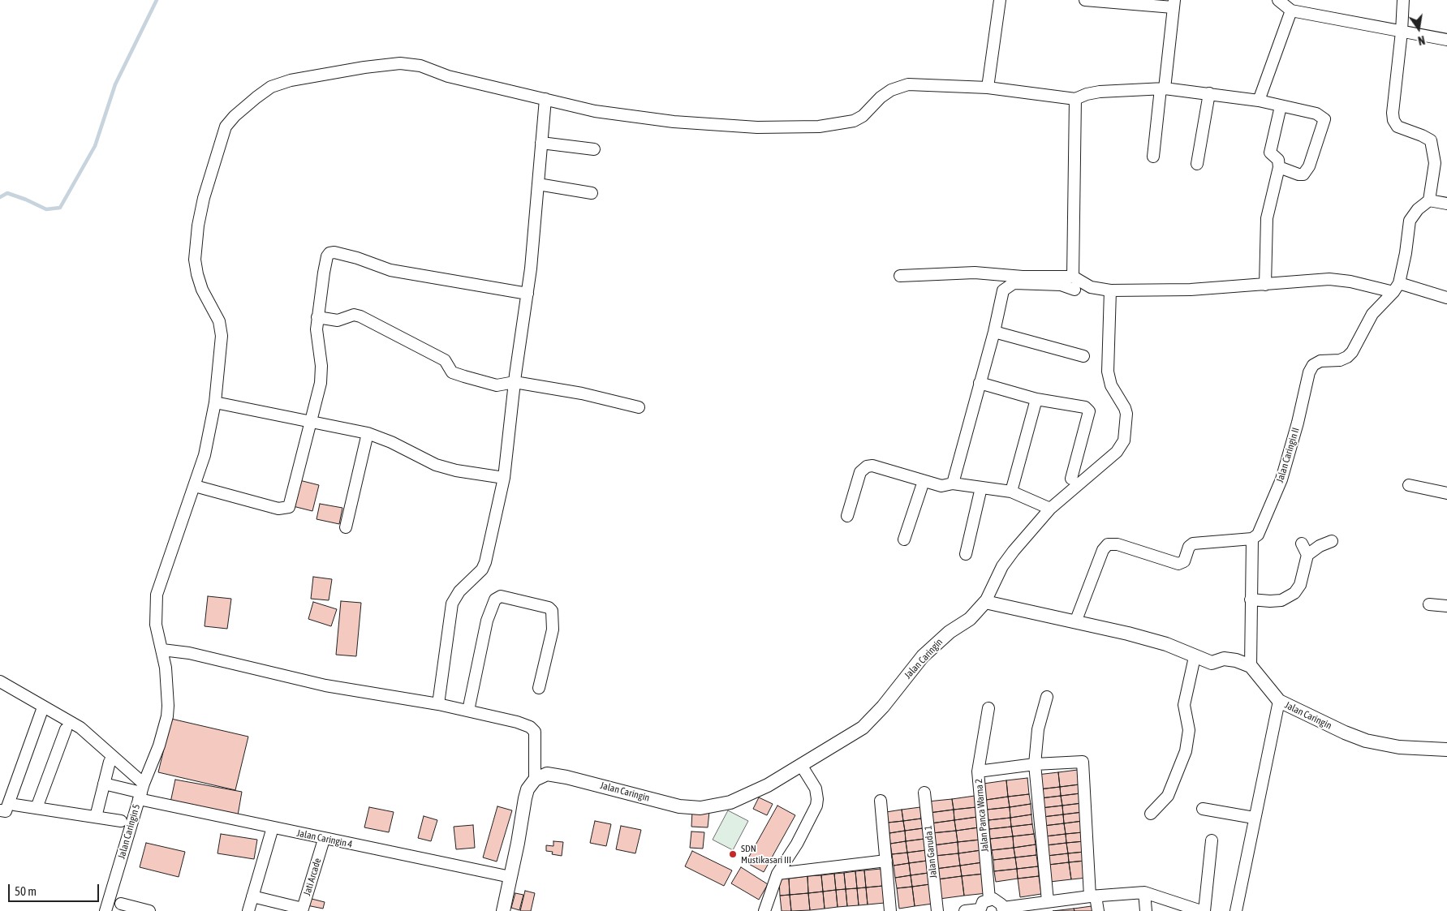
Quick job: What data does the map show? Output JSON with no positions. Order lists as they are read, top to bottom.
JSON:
{
  "streets": {
    "street": [
      "Jalan Caringin II",
      "Jalan Caringin",
      "Jalan Panca Warna 2",
      "Jalan Caringin 5",
      "Jalan Caringin 4",
      "Jalan Garuda 1",
      "Jati Arcade"
    ]
  },
  "crossings": [
    ["Jalan Caringin 5", "Jalan Caringin 4"]
  ],
  "places": ["SDN Mustikasari III"],
  "scale_bar": "50 m",
  "north": "bottom"
}
